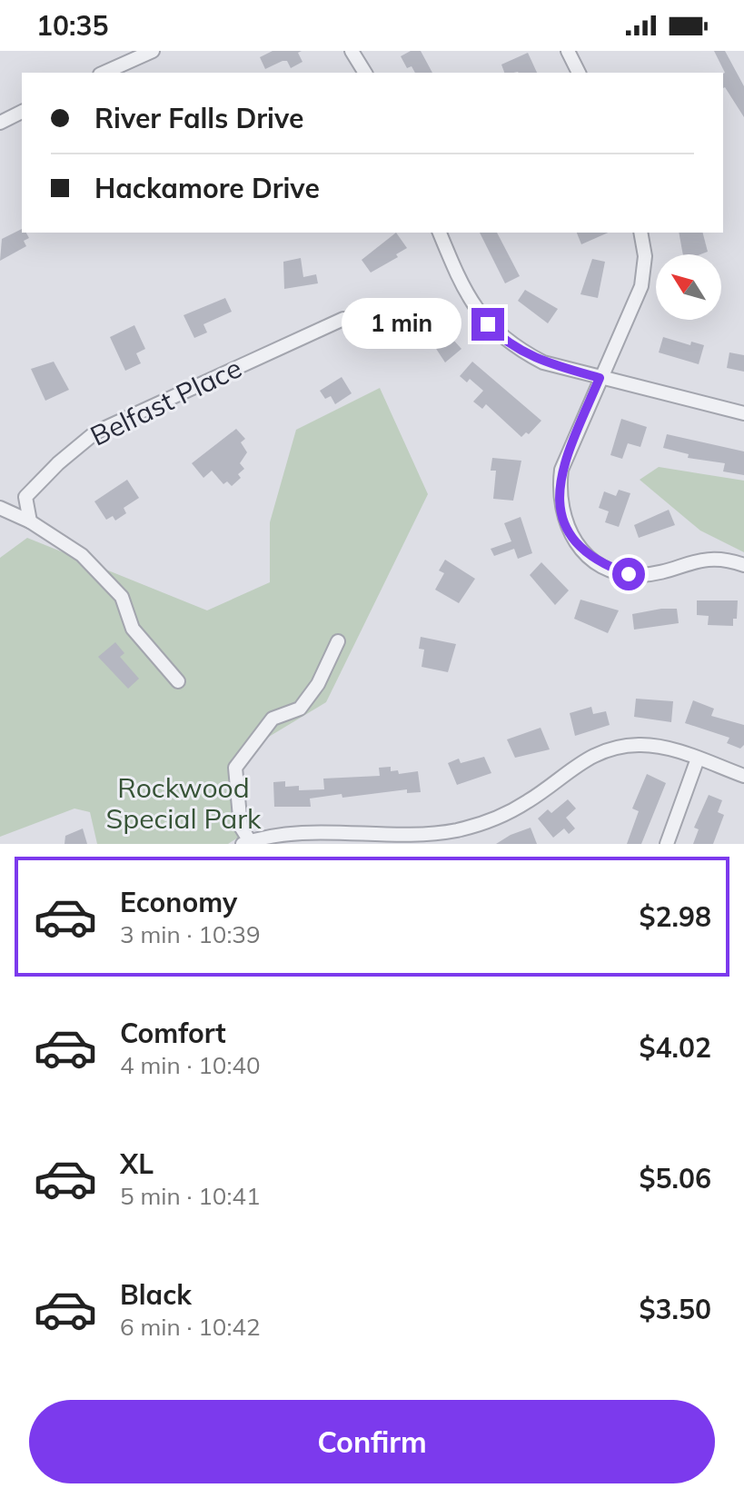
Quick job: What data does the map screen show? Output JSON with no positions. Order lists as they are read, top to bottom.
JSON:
{
  "streets": {
    "street": ["Belfast Place"]
  },
  "parks": ["Rockwood Special Park"],
  "north": "top left",
  "page": {
    "status": "10:35",
    "banner": ["River Falls Drive", "Hackamore Drive"],
    "bubble": "1 min",
    "list": [
      {
        "name": "Economy",
        "note": "3 min · 10:39",
        "value": "$2.98"
      },
      {
        "name": "Comfort",
        "note": "4 min · 10:40",
        "value": "$4.02"
      },
      {
        "name": "XL",
        "note": "5 min · 10:41",
        "value": "$5.06"
      },
      {
        "name": "Black",
        "note": "6 min · 10:42",
        "value": "$3.50"
      }
    ],
    "buttons": "Confirm"
  }
}
